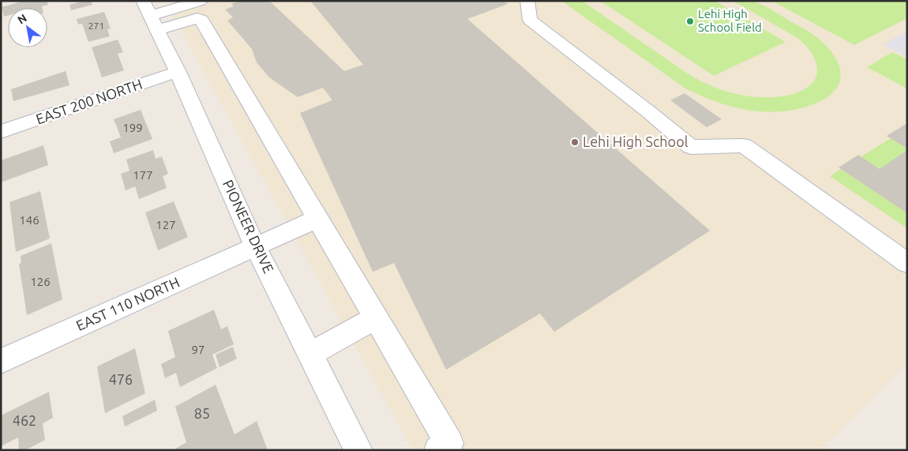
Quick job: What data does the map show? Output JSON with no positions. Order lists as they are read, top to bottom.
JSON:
{
  "streets": {
    "street": ["EAST 200 NORTH", "PIONEER DRIVE", "EAST 110 NORTH"]
  },
  "crossings": [
    ["EAST 200 NORTH", "PIONEER DRIVE"],
    ["PIONEER DRIVE", "EAST 110 NORTH"]
  ],
  "places": ["Lehi High School Field", "Lehi High School"],
  "house_numbers": [
    "271",
    "199",
    "177",
    "146",
    "127",
    "126",
    "97",
    "476",
    "85",
    "462"
  ],
  "north": "top left"
}
